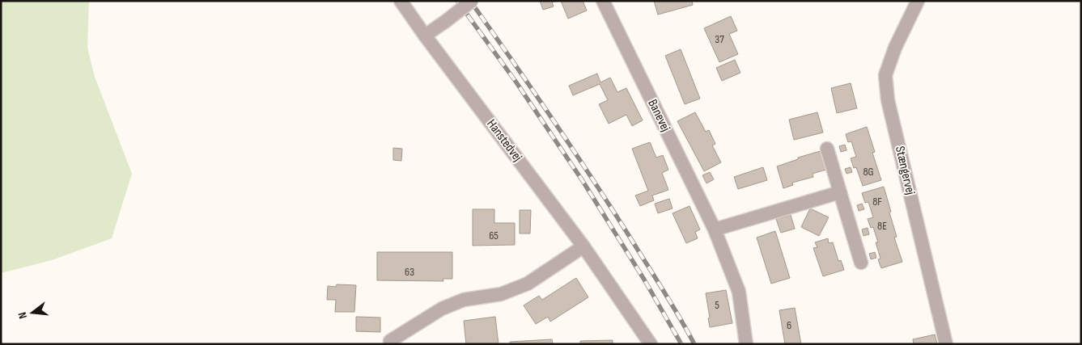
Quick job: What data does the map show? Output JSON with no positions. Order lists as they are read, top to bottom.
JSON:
{
  "streets": {
    "street": ["Banevej", "Hanstedvej", "Stængervej"]
  },
  "house_numbers": [
    "37",
    "8G",
    "8F",
    "8E",
    "65",
    "63",
    "5",
    "6"
  ],
  "north": "left"
}
